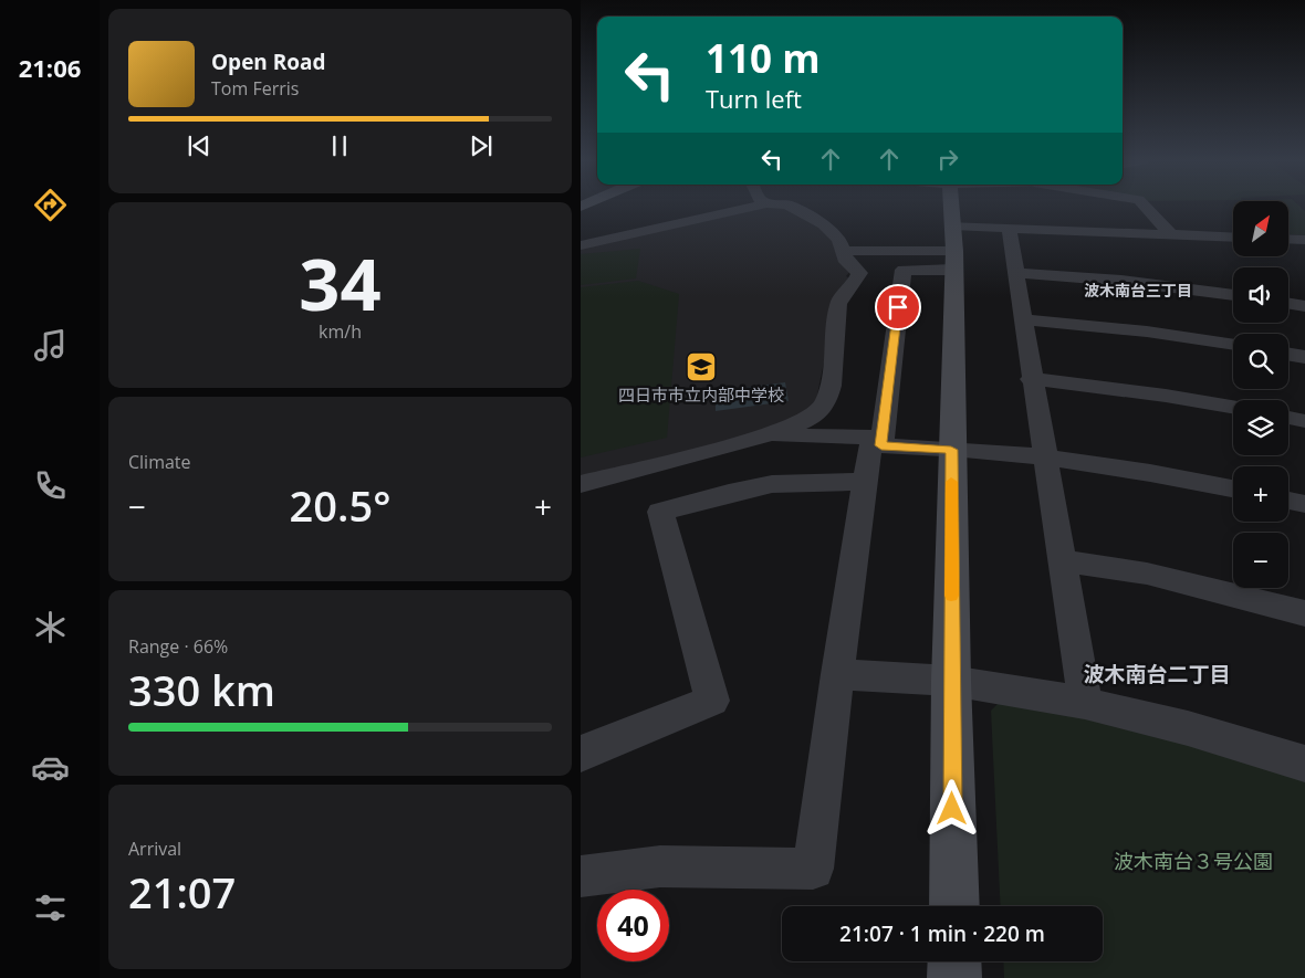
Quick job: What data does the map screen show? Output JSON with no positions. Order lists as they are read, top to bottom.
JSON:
{
  "districts": ["波木南台三丁目", "波木南台二丁目"],
  "parks": ["波木南台３号公園"],
  "places": {
    "school or university": ["四日市市立内部中学校"]
  },
  "north": "top right",
  "page": {
    "tabs": "21:06",
    "turn": ["110 m", "Turn left"],
    "song": ["Open Road", "Tom Ferris"],
    "map_buttons": ["+", "−"],
    "tile": [
      ["34", "km/h"],
      "Climate",
      ["Range · 66%", "330 km"],
      ["Arrival", "21:07"]
    ],
    "heat": ["−", "20.5°", "+"],
    "limit": "40",
    "trip": "21:07 · 1 min · 220 m"
  }
}
